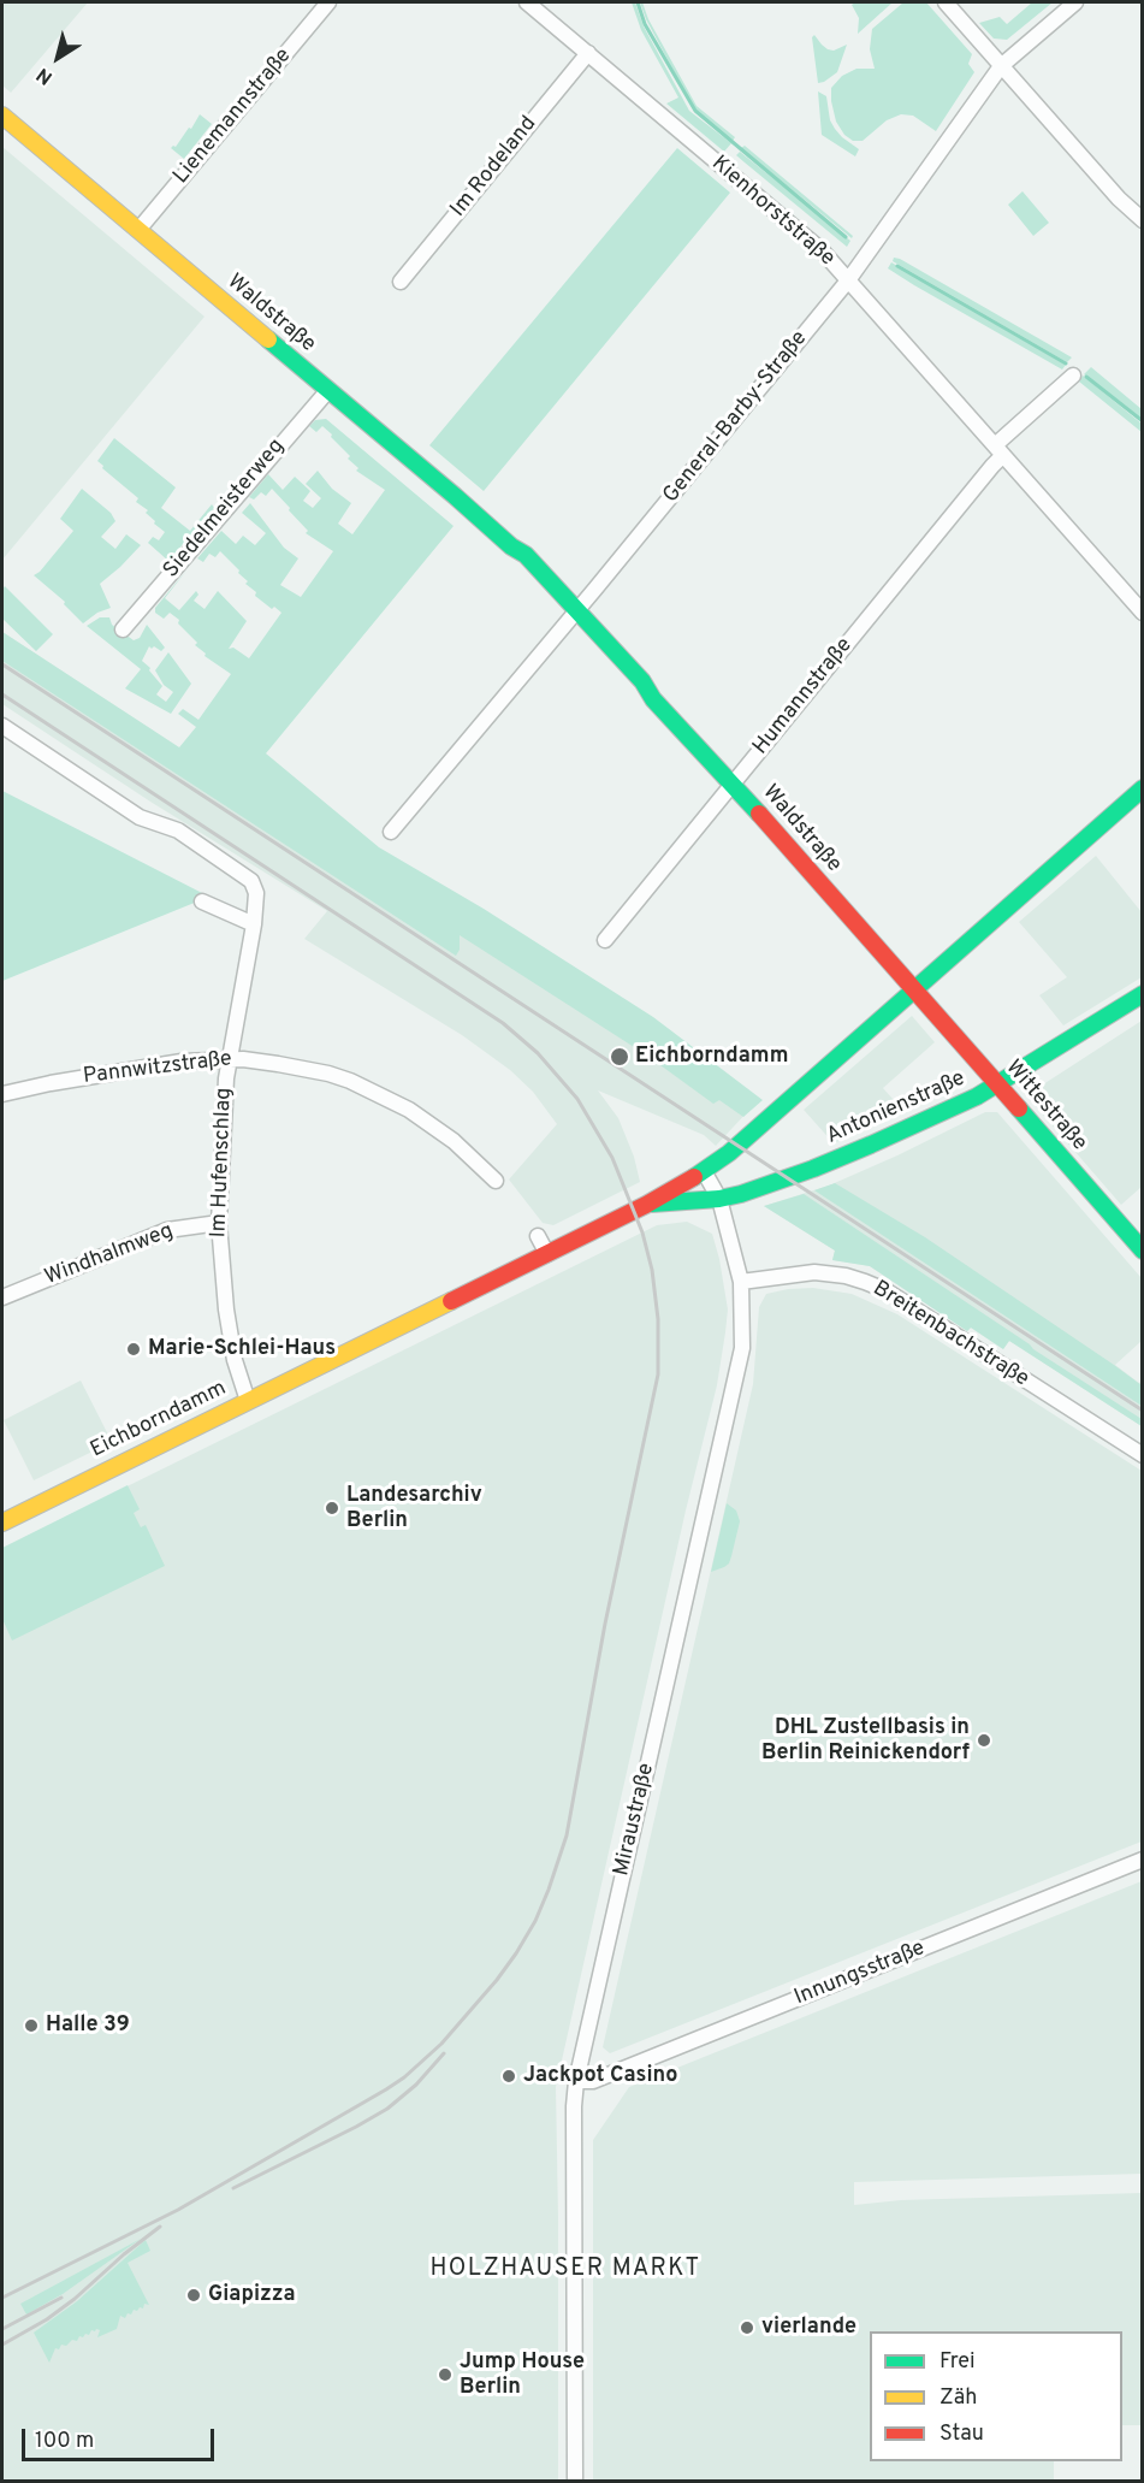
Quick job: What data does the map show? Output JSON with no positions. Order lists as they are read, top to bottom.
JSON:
{
  "streets": {
    "main road": [
      "Waldstraße",
      "Wittestraße",
      "Antonienstraße",
      "Eichborndamm"
    ],
    "street": [
      "Lienemannstraße",
      "Im Rodeland",
      "Kienhorststraße",
      "General-Barby-Straße",
      "Siedelmeisterweg",
      "Humannstraße",
      "Pannwitzstraße",
      "Im Hufenschlag",
      "Windhalmweg",
      "Breitenbachstraße",
      "Miraustraße",
      "Innungsstraße"
    ]
  },
  "crossings": [
    ["Lienemannstraße", "Waldstraße"],
    ["Im Rodeland", "Kienhorststraße"],
    ["Kienhorststraße", "General-Barby-Straße"],
    ["Kienhorststraße", "Humannstraße"],
    ["Waldstraße", "General-Barby-Straße"],
    ["Waldstraße", "Siedelmeisterweg"],
    ["Waldstraße", "Humannstraße"],
    ["Waldstraße", "Wittestraße"],
    ["Waldstraße", "Eichborndamm"],
    ["Pannwitzstraße", "Im Hufenschlag"],
    ["Wittestraße", "Antonienstraße"],
    ["Wittestraße", "Eichborndamm"],
    ["Antonienstraße", "Eichborndamm"],
    ["Antonienstraße", "Miraustraße"],
    ["Im Hufenschlag", "Windhalmweg"],
    ["Im Hufenschlag", "Eichborndamm"],
    ["Breitenbachstraße", "Miraustraße"],
    ["Eichborndamm", "Miraustraße"],
    ["Miraustraße", "Innungsstraße"]
  ],
  "districts": ["HOLZHAUSER MARKT"],
  "places": [
    "Eichborndamm",
    "Marie-Schlei-Haus",
    "Landesarchiv Berlin",
    "DHL Zustellbasis in Berlin Reinickendorf",
    "Halle 39",
    "Jackpot Casino",
    "Giapizza",
    "vierlande",
    "Jump House Berlin"
  ],
  "legend": ["Frei", "Zäh", "Stau"],
  "scale_bar": "100 m",
  "north": "bottom left"
}
